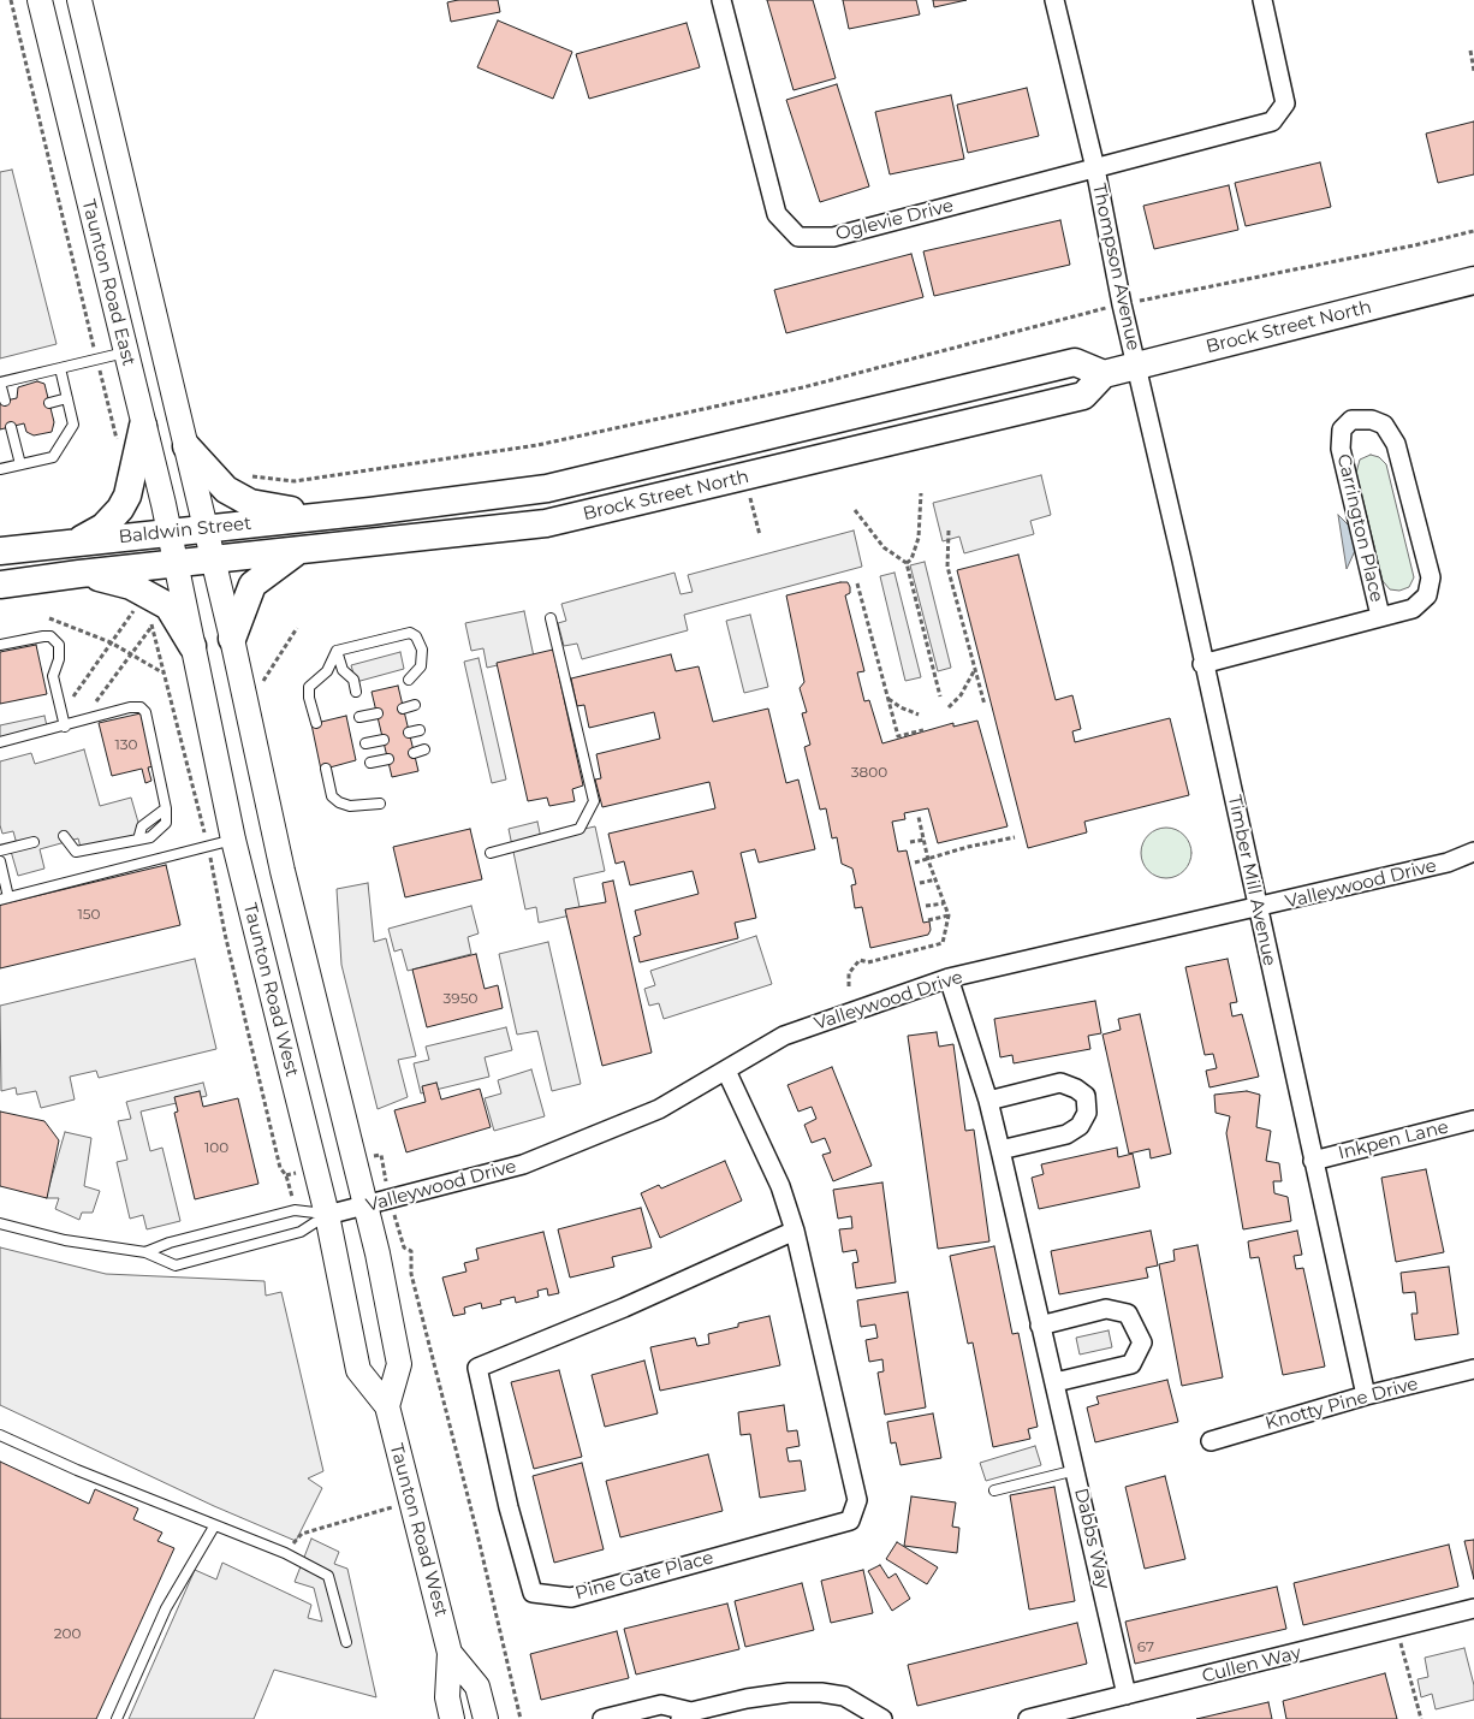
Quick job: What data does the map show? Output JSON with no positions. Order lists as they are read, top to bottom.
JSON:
{
  "streets": {
    "main road": [
      "Taunton Road East",
      "Brock Street North",
      "Baldwin Street",
      "Taunton Road West"
    ],
    "street": [
      "Oglevie Drive",
      "Thompson Avenue",
      "Carrington Place",
      "Timber Mill Avenue",
      "Valleywood Drive",
      "Inkpen Lane",
      "Knotty Pine Drive",
      "Dabbs Way",
      "Pine Gate Place",
      "Cullen Way"
    ]
  },
  "crossings": [
    ["Oglevie Drive", "Thompson Avenue"],
    ["Thompson Avenue", "Brock Street North"],
    ["Thompson Avenue", "Timber Mill Avenue"],
    ["Taunton Road East", "Brock Street North"],
    ["Taunton Road East", "Baldwin Street"],
    ["Taunton Road East", "Taunton Road West"],
    ["Brock Street North", "Baldwin Street"],
    ["Brock Street North", "Timber Mill Avenue"],
    ["Brock Street North", "Taunton Road West"],
    ["Carrington Place", "Timber Mill Avenue"],
    ["Baldwin Street", "Taunton Road West"],
    ["Timber Mill Avenue", "Valleywood Drive"],
    ["Timber Mill Avenue", "Inkpen Lane"],
    ["Timber Mill Avenue", "Knotty Pine Drive"],
    ["Valleywood Drive", "Taunton Road West"],
    ["Valleywood Drive", "Dabbs Way"],
    ["Valleywood Drive", "Pine Gate Place"],
    ["Dabbs Way", "Cullen Way"]
  ],
  "house_numbers": [
    "130",
    "3800",
    "150",
    "3950",
    "100",
    "200",
    "67"
  ]
}
